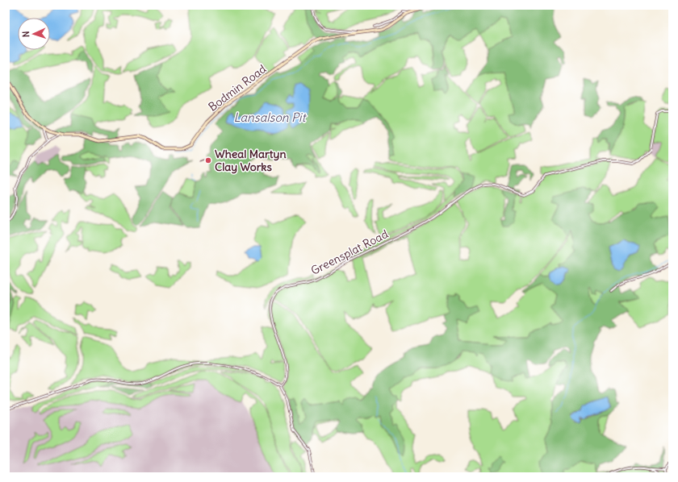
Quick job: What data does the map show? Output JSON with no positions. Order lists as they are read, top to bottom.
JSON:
{
  "streets": {
    "main road": ["Bodmin Road"],
    "street": ["Greensplat Road"]
  },
  "water": ["Lansalson Pit"],
  "places": ["Wheal Martyn Clay Works"],
  "north": "left"
}
